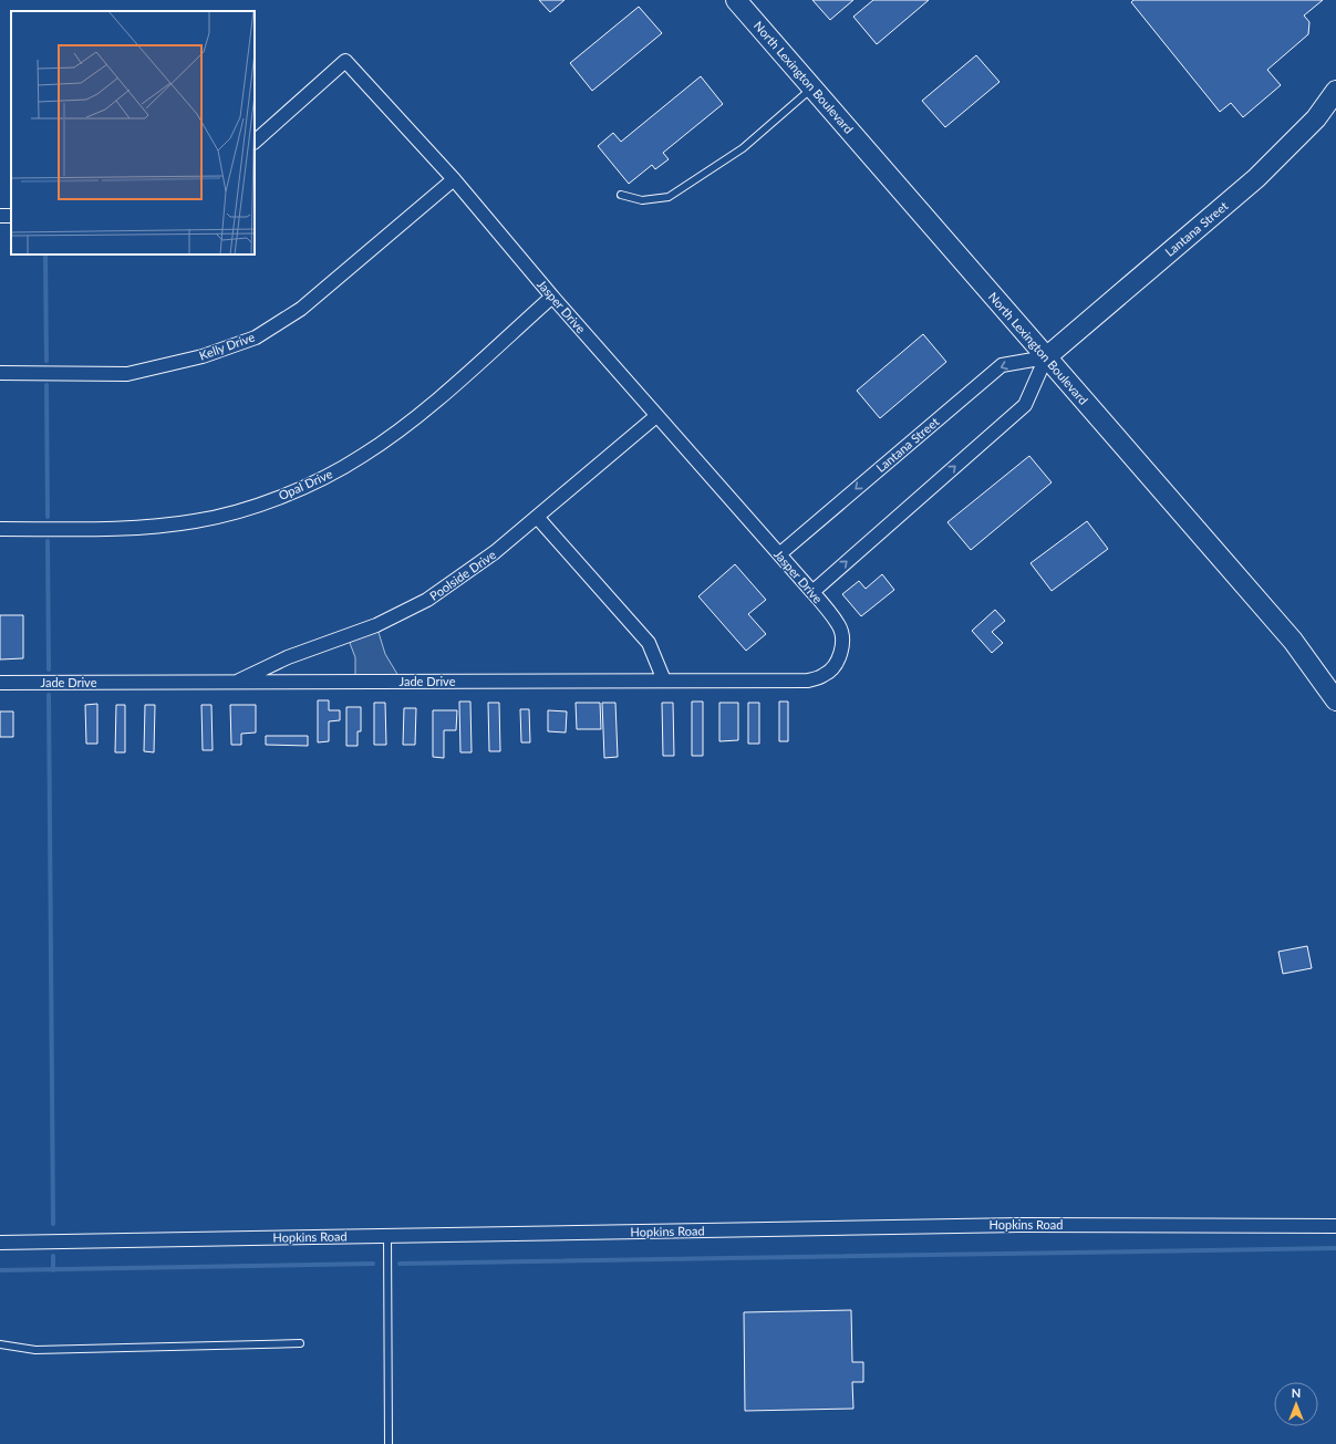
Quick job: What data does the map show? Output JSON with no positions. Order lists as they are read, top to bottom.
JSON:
{
  "streets": {
    "street": [
      "North Lexington Boulevard",
      "Lantana Street",
      "Jasper Drive",
      "Kelly Drive",
      "Opal Drive",
      "Poolside Drive",
      "Jade Drive",
      "Hopkins Road"
    ]
  },
  "crossings": [
    ["North Lexington Boulevard", "Lantana Street"],
    ["Lantana Street", "Jasper Drive"],
    ["Jasper Drive", "Kelly Drive"],
    ["Jasper Drive", "Opal Drive"],
    ["Jasper Drive", "Poolside Drive"],
    ["Jasper Drive", "Jade Drive"],
    ["Poolside Drive", "Jade Drive"]
  ],
  "north": "top"
}
